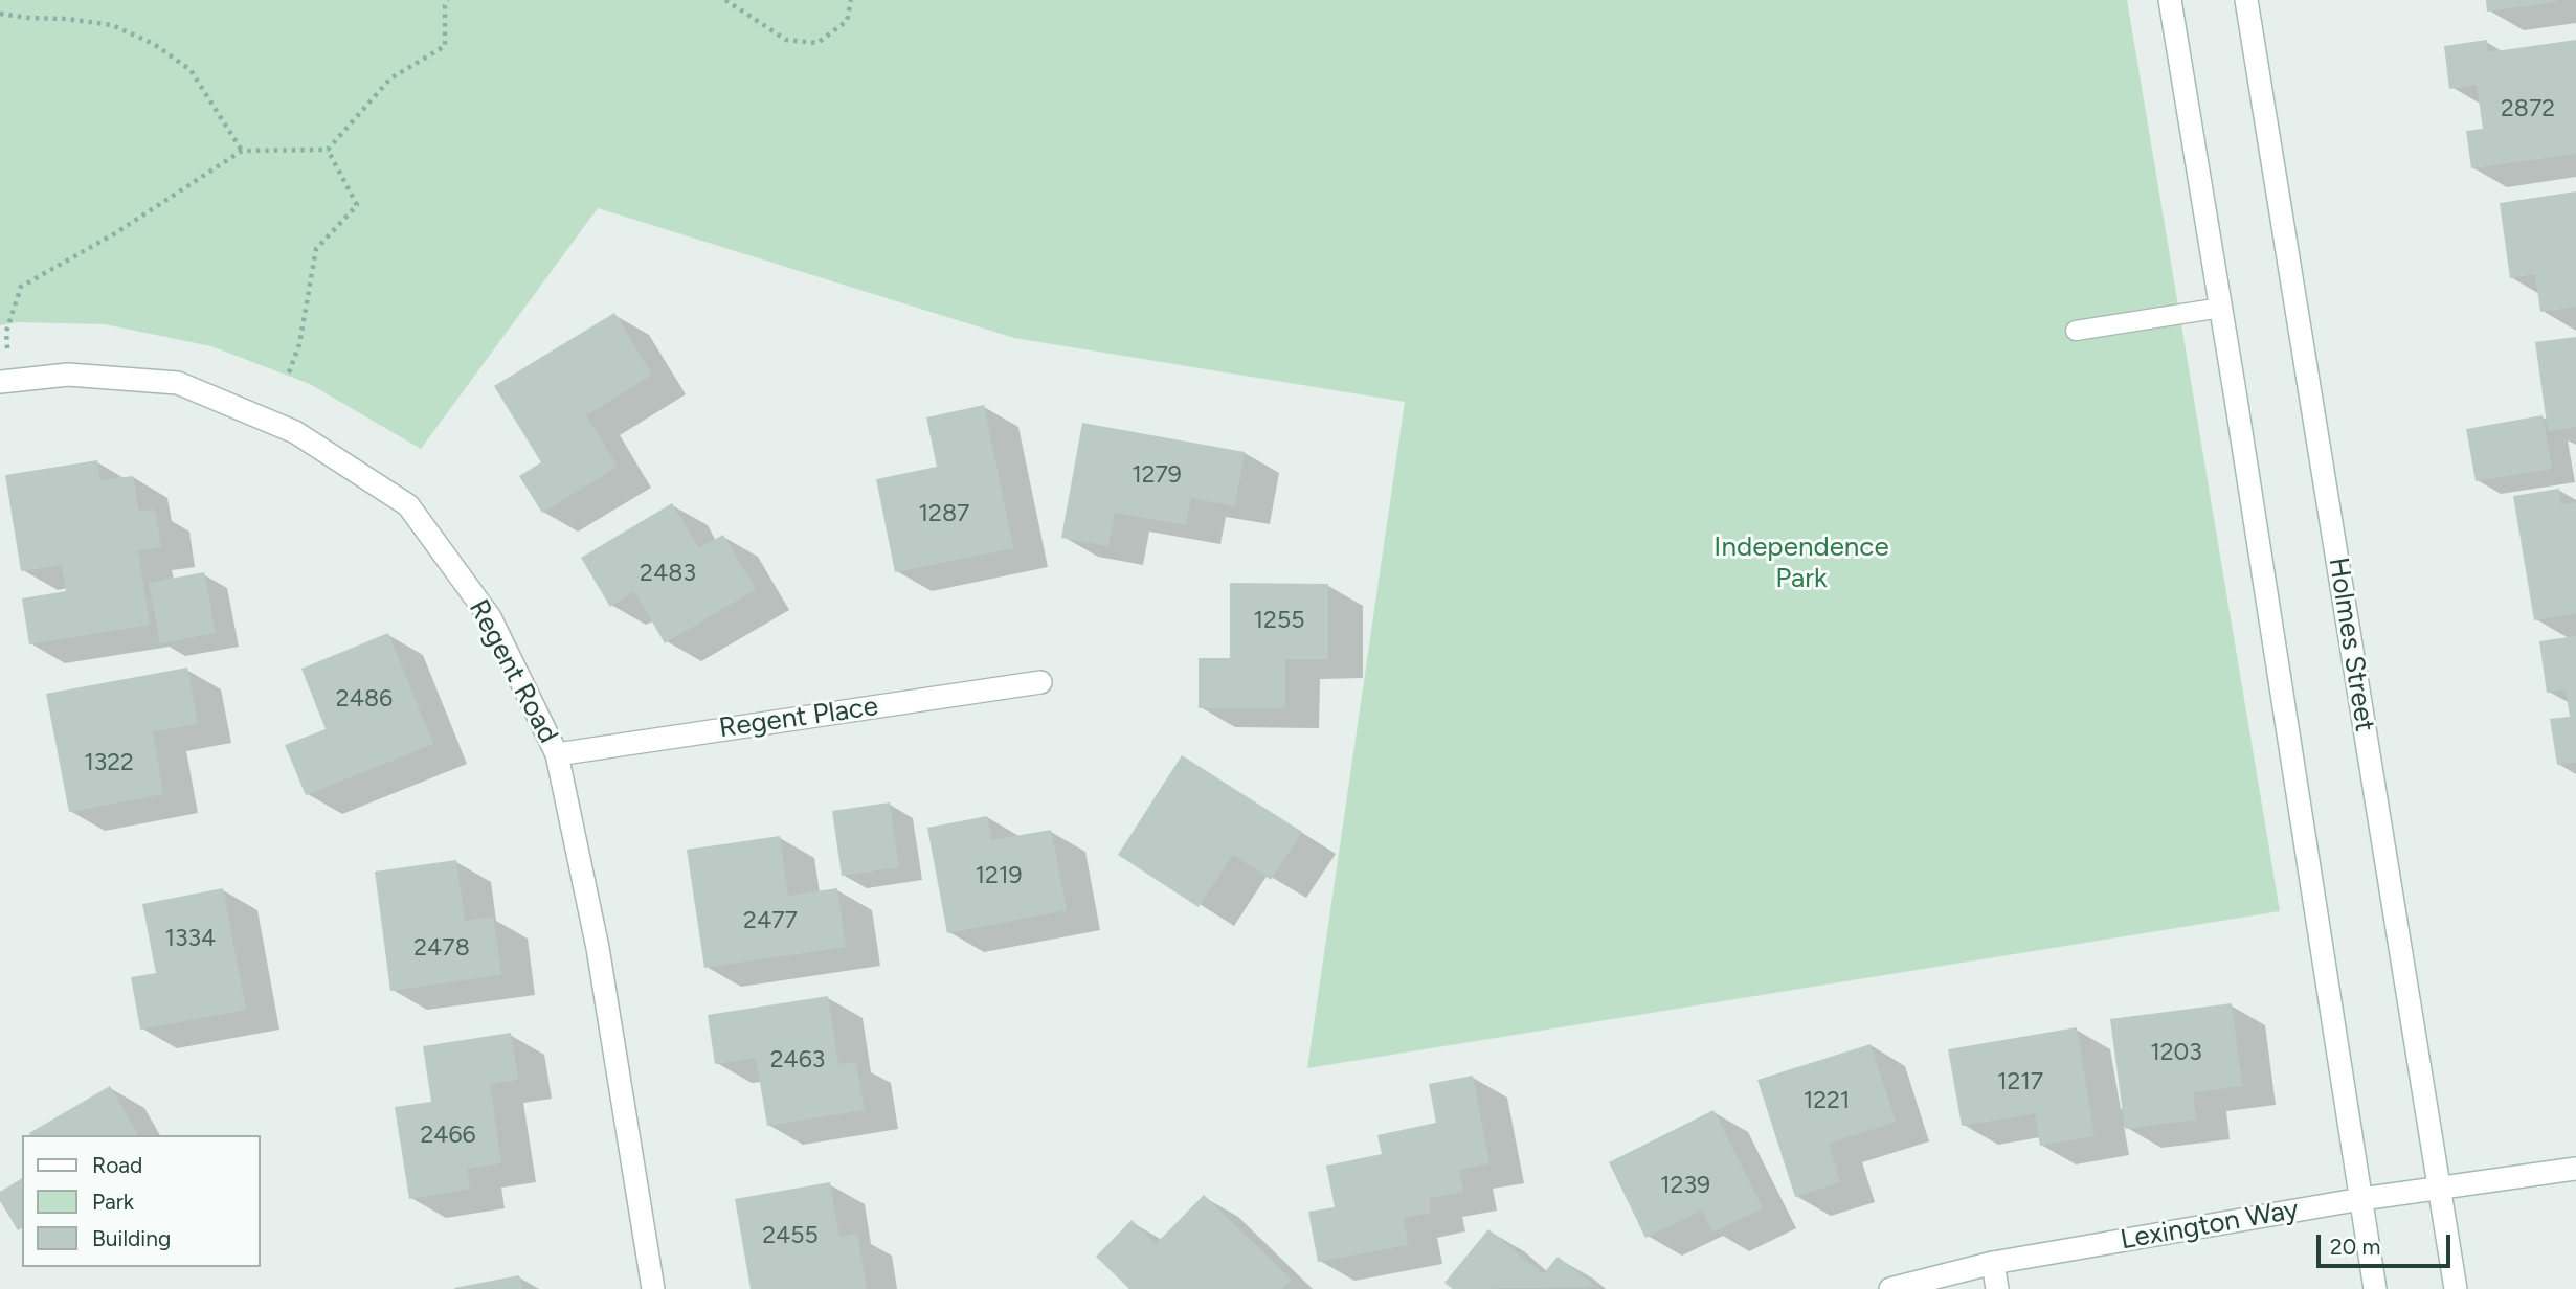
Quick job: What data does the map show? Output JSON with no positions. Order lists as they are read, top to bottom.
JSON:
{
  "streets": {
    "main road": [
      "Holmes Street",
      "Regent Road",
      "Regent Place",
      "Lexington Way"
    ]
  },
  "crossings": [
    ["Holmes Street", "Lexington Way"],
    ["Regent Road", "Regent Place"]
  ],
  "parks": ["Independence Park"],
  "house_numbers": [
    "2872",
    "1279",
    "1287",
    "2483",
    "1255",
    "2486",
    "1322",
    "1219",
    "2477",
    "1334",
    "2478",
    "1203",
    "2463",
    "1217",
    "1221",
    "2466",
    "1239",
    "2455"
  ],
  "legend": ["Road", "Park", "Building"],
  "scale_bar": "20 m"
}
